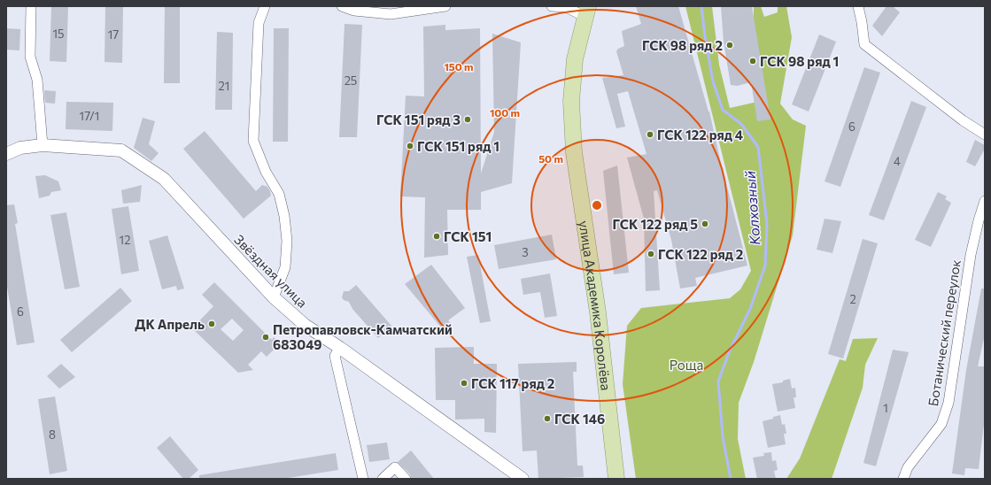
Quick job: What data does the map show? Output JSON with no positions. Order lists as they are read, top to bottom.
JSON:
{
  "streets": {
    "main road": ["улица Академика Королёва"],
    "street": ["Звёздная улица", "Ботанический переулок"]
  },
  "water": ["Колхозный"],
  "parks": ["Роща"],
  "places": [
    "ГСК 98 ряд 2",
    "ГСК 98 ряд 1",
    "ГСК 151 ряд 3",
    "ГСК 122 ряд 4",
    "ГСК 151 ряд 1",
    "ГСК 122 ряд 5",
    "ГСК 151",
    "ГСК 122 ряд 2",
    "ДК Апрель",
    "Петропавловск-Камчатский 683049",
    "ГСК 117 ряд 2",
    "ГСК 146"
  ],
  "house_numbers": [
    "15",
    "17",
    "25",
    "21",
    "17/1",
    "6",
    "4",
    "12",
    "3",
    "2",
    "6",
    "1",
    "8"
  ],
  "rings": ["150 m", "100 m", "50 m"]
}
